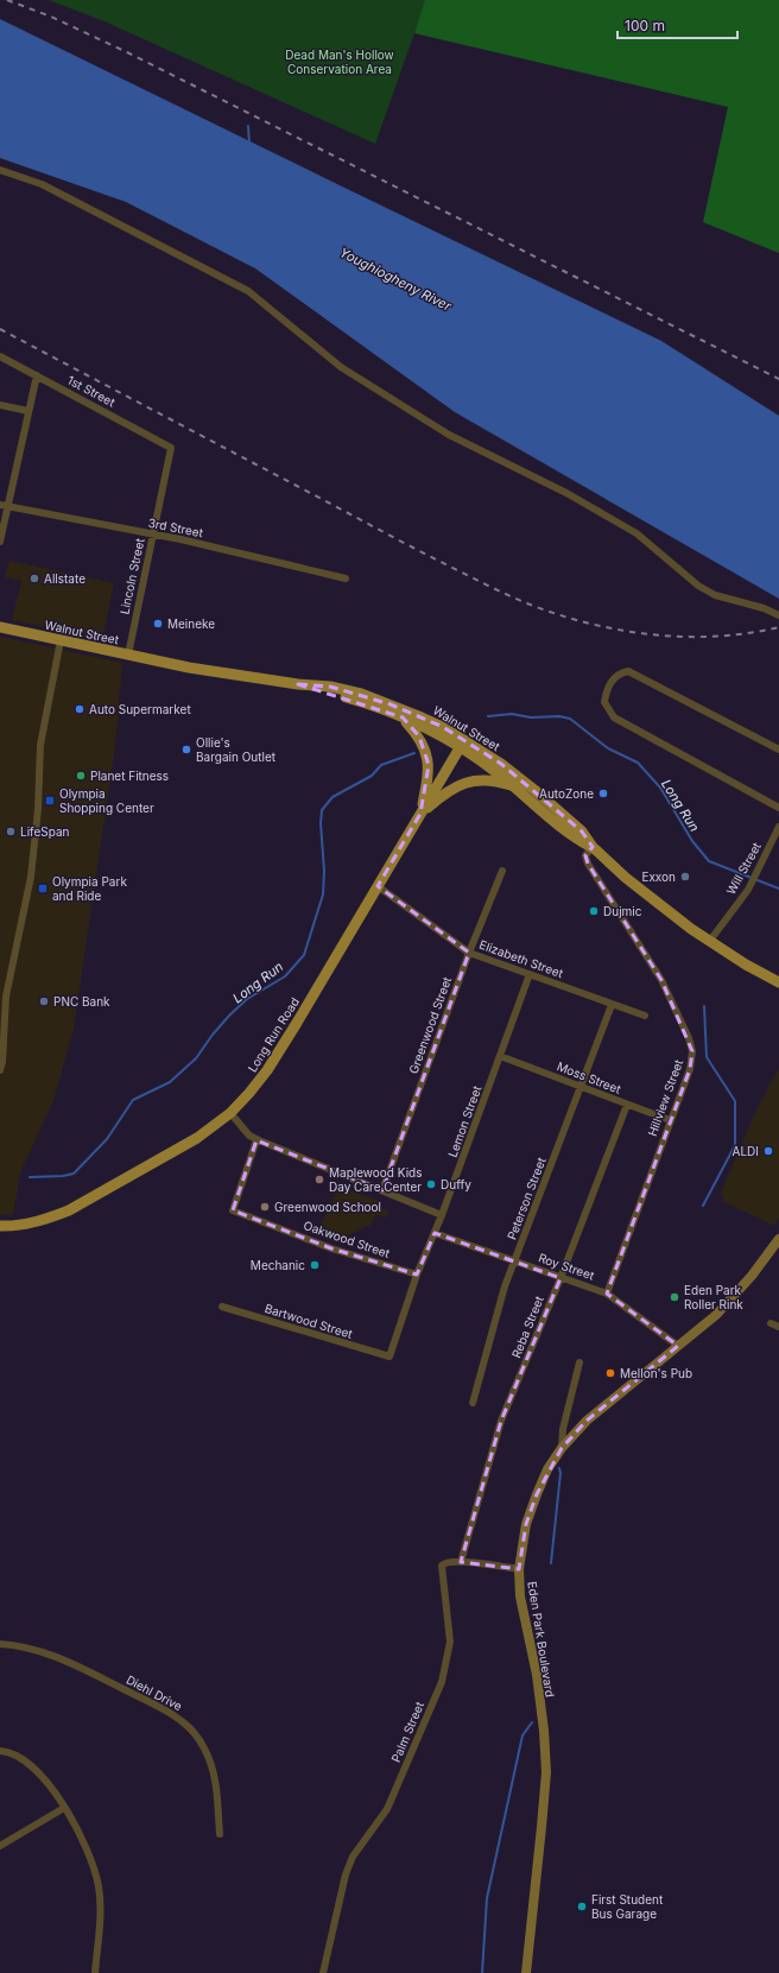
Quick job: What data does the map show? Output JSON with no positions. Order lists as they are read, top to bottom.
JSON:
{
  "streets": {
    "main road": ["Walnut Street", "Long Run Road", "Eden Park Boulevard"],
    "street": [
      "1st Street",
      "3rd Street",
      "Lincoln Street",
      "Will Street",
      "Elizabeth Street",
      "Greenwood Street",
      "Moss Street",
      "Hillview Street",
      "Lemon Street",
      "Peterson Street",
      "Oakwood Street",
      "Roy Street",
      "Bartwood Street",
      "Reba Street",
      "Diehl Drive",
      "Palm Street"
    ]
  },
  "crossings": [
    ["1st Street", "Lincoln Street"],
    ["3rd Street", "Lincoln Street"],
    ["Lincoln Street", "Walnut Street"],
    ["Walnut Street", "Will Street"],
    ["Walnut Street", "Long Run Road"],
    ["Walnut Street", "Hillview Street"],
    ["Elizabeth Street", "Greenwood Street"],
    ["Elizabeth Street", "Long Run Road"],
    ["Elizabeth Street", "Lemon Street"],
    ["Elizabeth Street", "Peterson Street"],
    ["Moss Street", "Hillview Street"],
    ["Moss Street", "Lemon Street"],
    ["Moss Street", "Peterson Street"],
    ["Moss Street", "Reba Street"],
    ["Hillview Street", "Roy Street"],
    ["Lemon Street", "Oakwood Street"],
    ["Lemon Street", "Roy Street"],
    ["Lemon Street", "Bartwood Street"],
    ["Peterson Street", "Roy Street"],
    ["Roy Street", "Reba Street"],
    ["Roy Street", "Eden Park Boulevard"],
    ["Reba Street", "Palm Street"],
    ["Eden Park Boulevard", "Palm Street"]
  ],
  "water": ["Youghiogheny River", "Long Run"],
  "parks": ["Dead Man's Hollow Conservation Area"],
  "places": {
    "other": [
      "Allstate",
      "Meineke",
      "Auto Supermarket",
      "Ollie's Bargain Outlet",
      "Planet Fitness",
      "AutoZone",
      "LifeSpan",
      "Exxon",
      "Dujmic",
      "PNC Bank",
      "ALDI",
      "Maplewood Kids Day Care Center",
      "Duffy",
      "Greenwood School",
      "Mechanic",
      "Eden Park Roller Rink",
      "Mellon's Pub",
      "First Student Bus Garage"
    ],
    "transit": ["Olympia Shopping Center", "Olympia Park and Ride"]
  },
  "scale_bar": "100 m"
}
